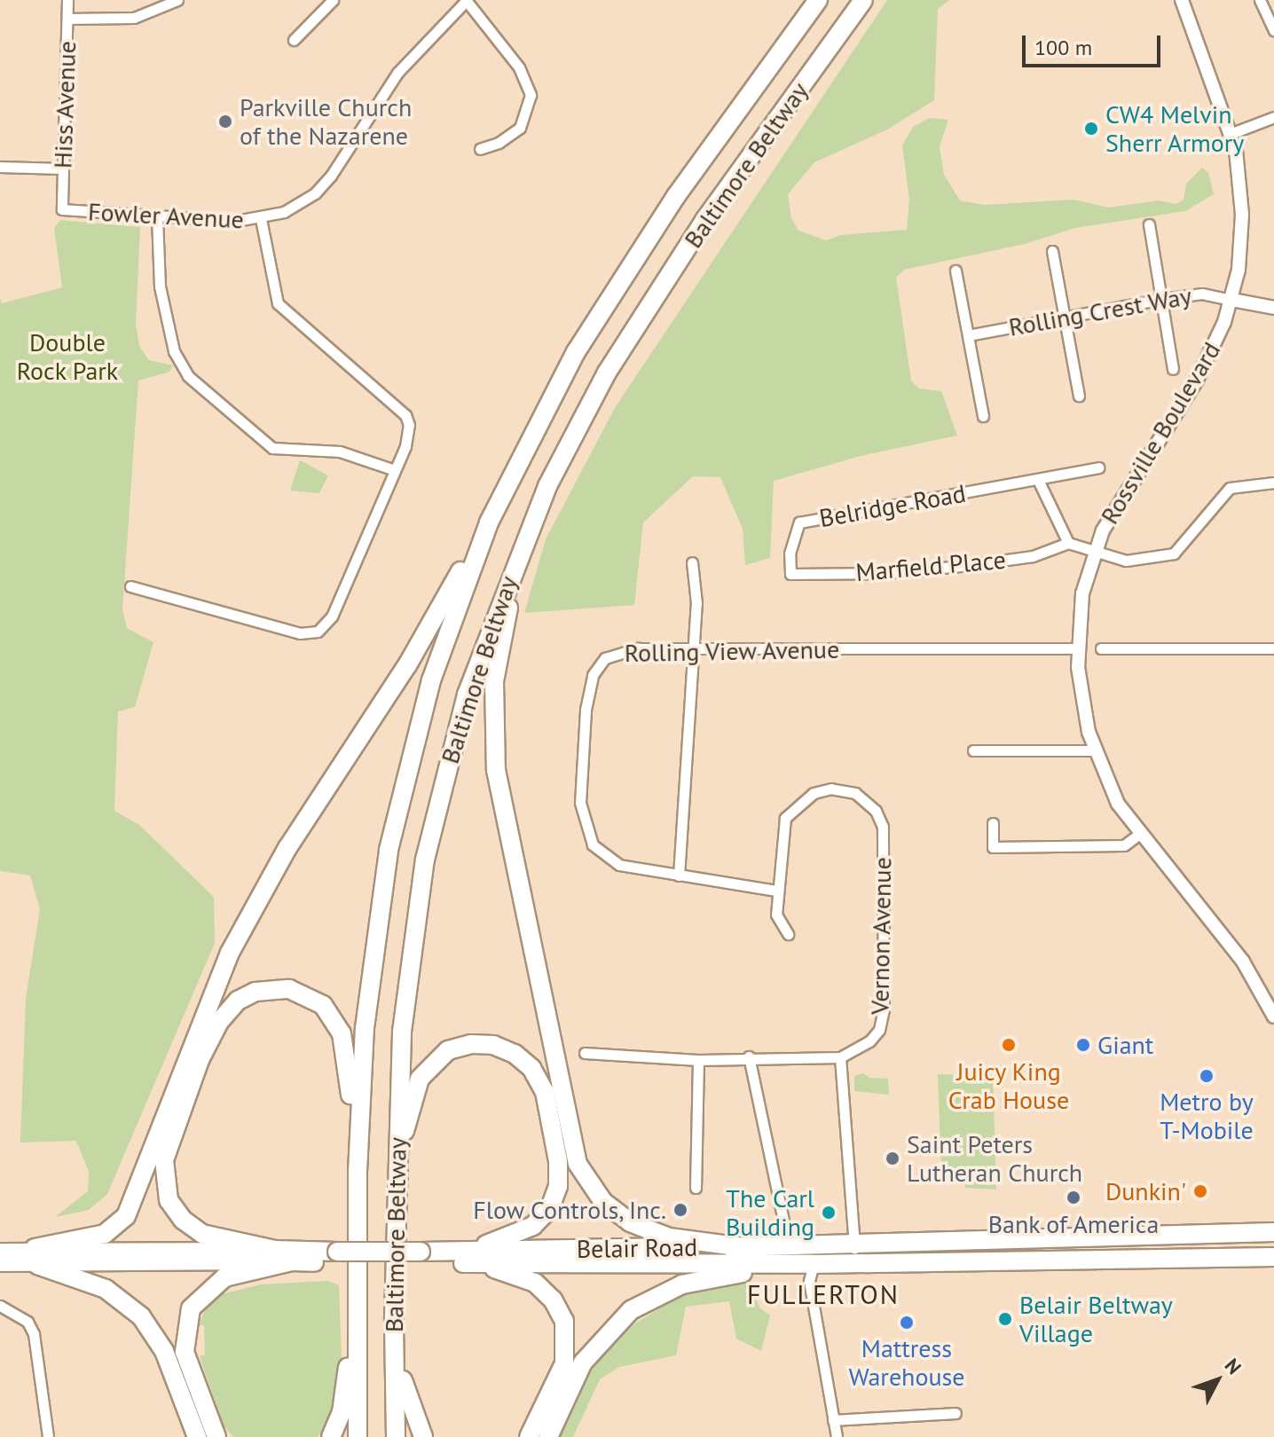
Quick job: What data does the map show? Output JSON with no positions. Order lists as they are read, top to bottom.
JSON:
{
  "streets": {
    "highway": ["Baltimore Beltway", "Belair Road"],
    "main road": ["Rossville Boulevard"],
    "street": [
      "Hiss Avenue",
      "Fowler Avenue",
      "Rolling Crest Way",
      "Belridge Road",
      "Marfield Place",
      "Rolling View Avenue",
      "Vernon Avenue"
    ]
  },
  "crossings": [
    ["Hiss Avenue", "Fowler Avenue"],
    ["Rolling Crest Way", "Rossville Boulevard"],
    ["Rossville Boulevard", "Rolling View Avenue"],
    ["Belridge Road", "Marfield Place"],
    ["Rolling View Avenue", "Vernon Avenue"]
  ],
  "districts": ["FULLERTON"],
  "parks": ["Double Rock Park"],
  "places": [
    "Parkville Church of the Nazarene",
    "CW4 Melvin Sherr Armory",
    "Juicy King Crab House",
    "Giant",
    "Metro by T-Mobile",
    "Saint Peters Lutheran Church",
    "Dunkin'",
    "Bank of America",
    "Flow Controls, Inc.",
    "The Carl Building",
    "Belair Beltway Village",
    "Mattress Warehouse"
  ],
  "scale_bar": "100 m",
  "north": "top right"
}
